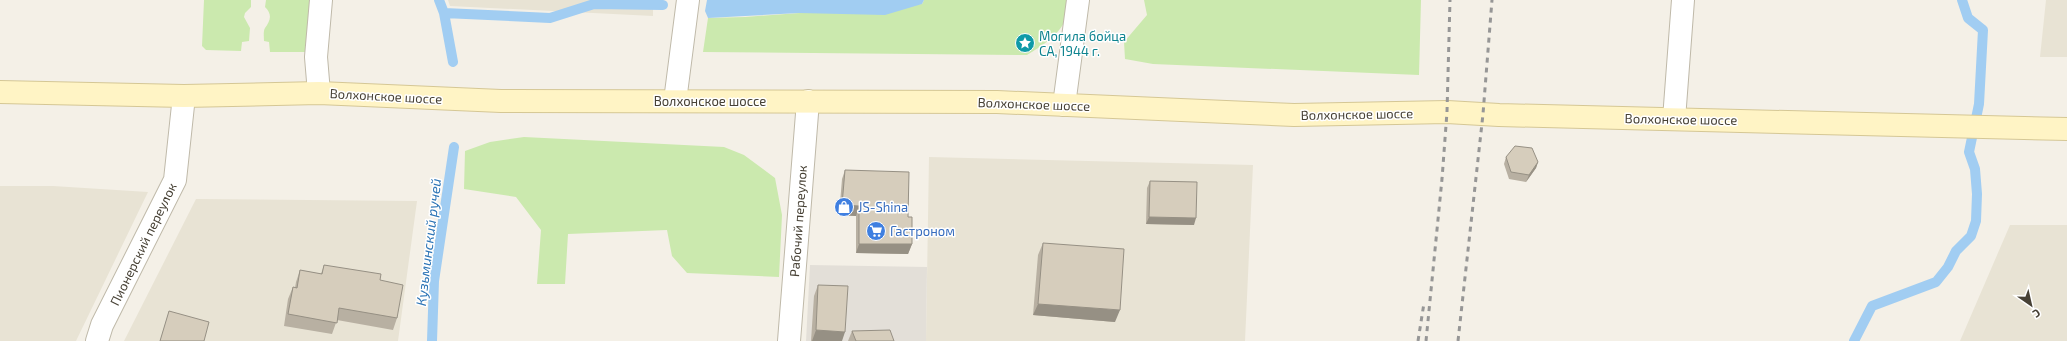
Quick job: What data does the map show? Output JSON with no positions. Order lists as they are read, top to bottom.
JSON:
{
  "streets": {
    "main road": ["Волхонское шоссе"],
    "street": ["Рабочий переулок", "Пионерский переулок"]
  },
  "crossings": [
    ["Волхонское шоссе", "Рабочий переулок"],
    ["Волхонское шоссе", "Пионерский переулок"]
  ],
  "water": ["Кузьминский ручей"],
  "places": {
    "place": ["Могила бойца СА, 1944 г."],
    "shop": ["JS-Shina"],
    "supermarket": ["Гастроном"]
  },
  "north": "bottom right"
}
